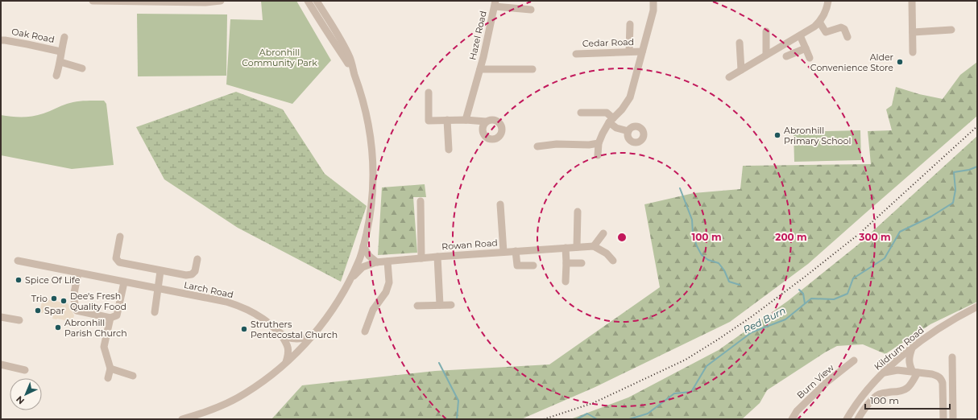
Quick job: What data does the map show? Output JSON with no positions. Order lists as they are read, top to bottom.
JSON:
{
  "streets": {
    "street": [
      "Oak Road",
      "Hazel Road",
      "Cedar Road",
      "Rowan Road",
      "Larch Road",
      "Kildrum Road",
      "Burn View"
    ]
  },
  "water": ["Red Burn"],
  "parks": ["Abronhill Community Park"],
  "places": [
    "Alder Convenience Store",
    "Abronhill Primary School",
    "Spice Of Life",
    "Trio",
    "Dee's Fresh Quality Food",
    "Spar",
    "Abronhill Parish Church",
    "Struthers Pentecostal Church"
  ],
  "scale_bar": "100 m",
  "north": "bottom left",
  "rings": ["100 m", "200 m", "300 m"]
}
